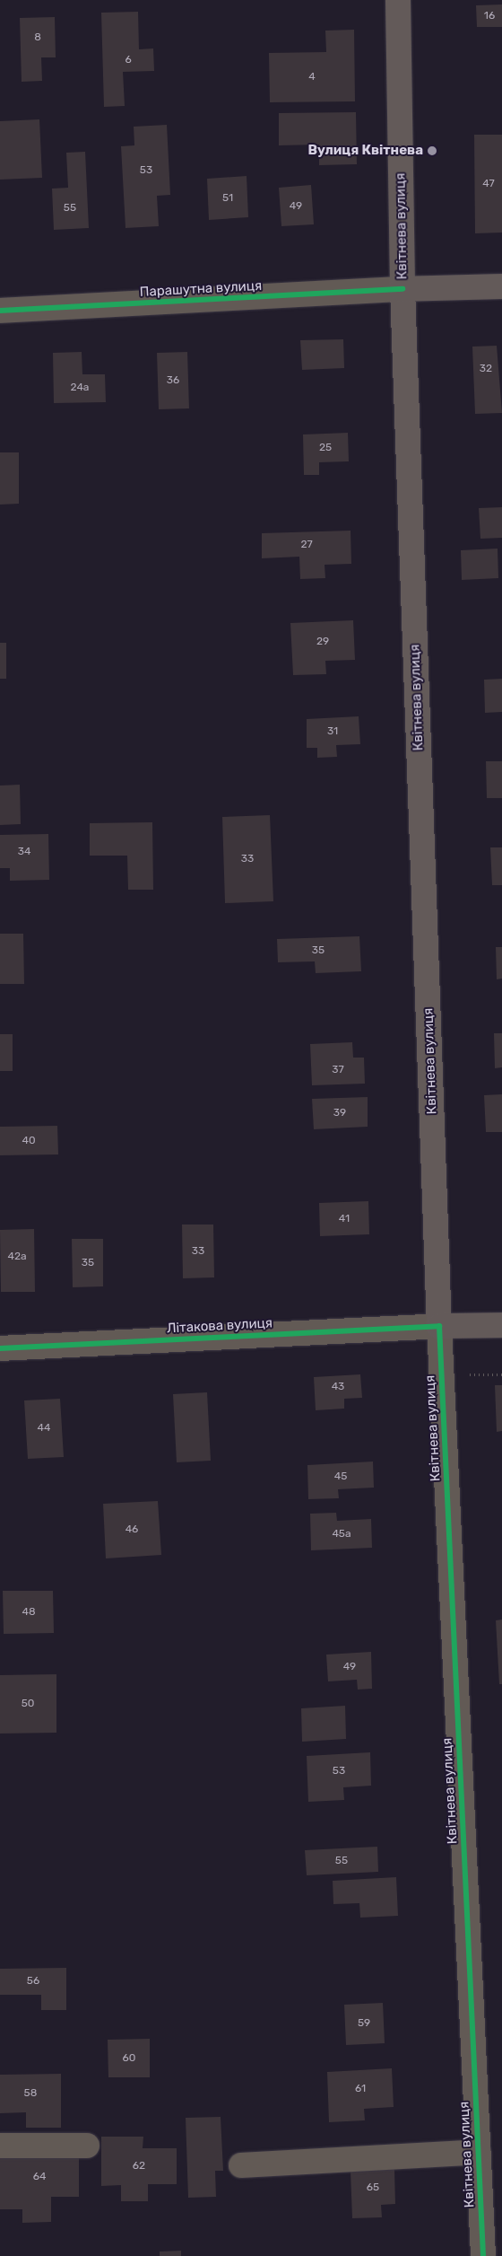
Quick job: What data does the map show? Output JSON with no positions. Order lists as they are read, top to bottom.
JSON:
{
  "streets": {
    "main road": ["Квітнева вулиця", "Парашутна вулиця", "Літакова вулиця"]
  },
  "crossings": [
    ["Квітнева вулиця", "Парашутна вулиця"],
    ["Квітнева вулиця", "Літакова вулиця"]
  ],
  "places": ["Вулиця Квітнева"],
  "house_numbers": [
    "16",
    "8",
    "6",
    "4",
    "53",
    "47",
    "51",
    "49",
    "55",
    "32",
    "36",
    "24а",
    "25",
    "27",
    "29",
    "31",
    "34",
    "33",
    "35",
    "37",
    "39",
    "40",
    "41",
    "33",
    "42а",
    "35",
    "43",
    "44",
    "45",
    "46",
    "45а",
    "48",
    "49",
    "50",
    "53",
    "55",
    "56",
    "59",
    "60",
    "61",
    "58",
    "62",
    "64",
    "65"
  ]
}
